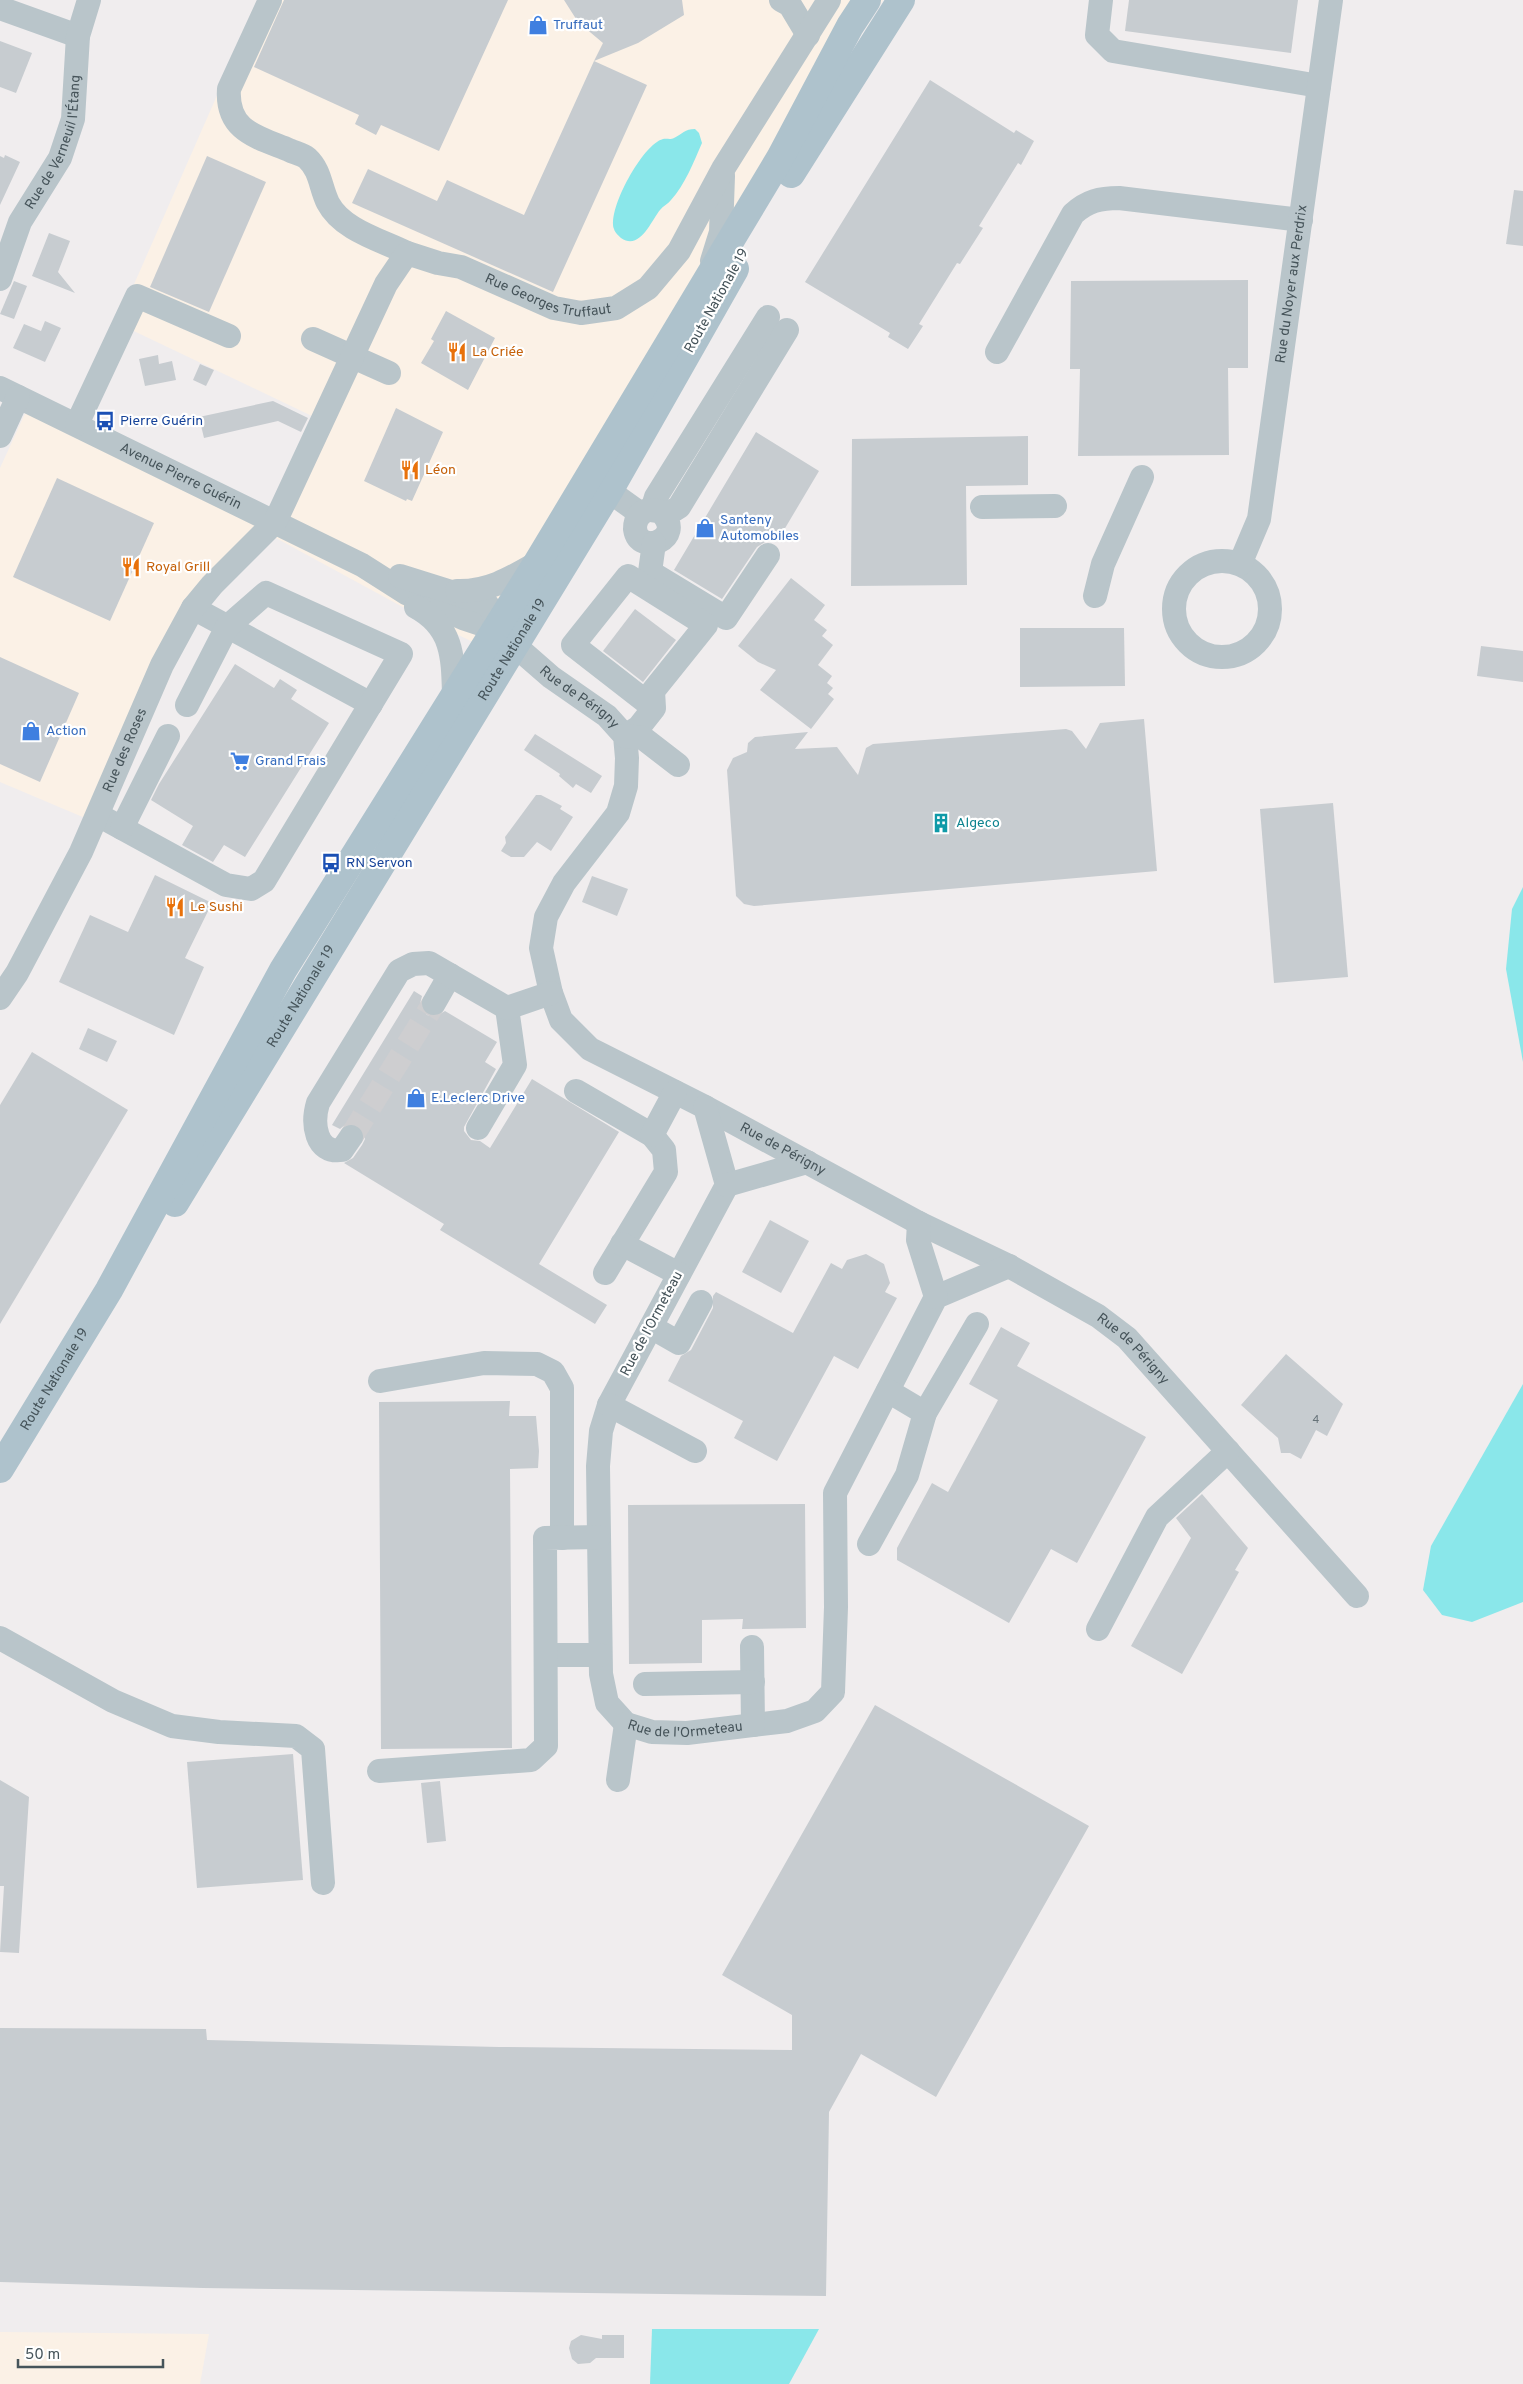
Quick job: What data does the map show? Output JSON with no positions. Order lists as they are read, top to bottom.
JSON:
{
  "streets": {
    "main road": ["Route Nationale 19"],
    "street": [
      "Rue de Verneuil l'Étang",
      "Rue du Noyer aux Perdrix",
      "Rue Georges Truffaut",
      "Avenue Pierre Guérin",
      "Rue de Périgny",
      "Rue des Roses",
      "Rue de l'Ormeteau"
    ]
  },
  "crossings": [
    ["Route Nationale 19", "Avenue Pierre Guérin"],
    ["Route Nationale 19", "Rue de Périgny"],
    ["Avenue Pierre Guérin", "Rue de Périgny"],
    ["Avenue Pierre Guérin", "Rue des Roses"]
  ],
  "places": {
    "shop": [
      "Truffaut",
      "Santeny Automobiles",
      "Action",
      "E.Leclerc Drive"
    ],
    "restaurant": [
      "La Criée",
      "Léon",
      "Royal Grill",
      "Le Sushi"
    ],
    "bus stop": ["Pierre Guérin", "RN Servon"],
    "supermarket": ["Grand Frais"],
    "building": ["Algeco"]
  },
  "house_numbers": ["4"],
  "scale_bar": "50 m"
}
